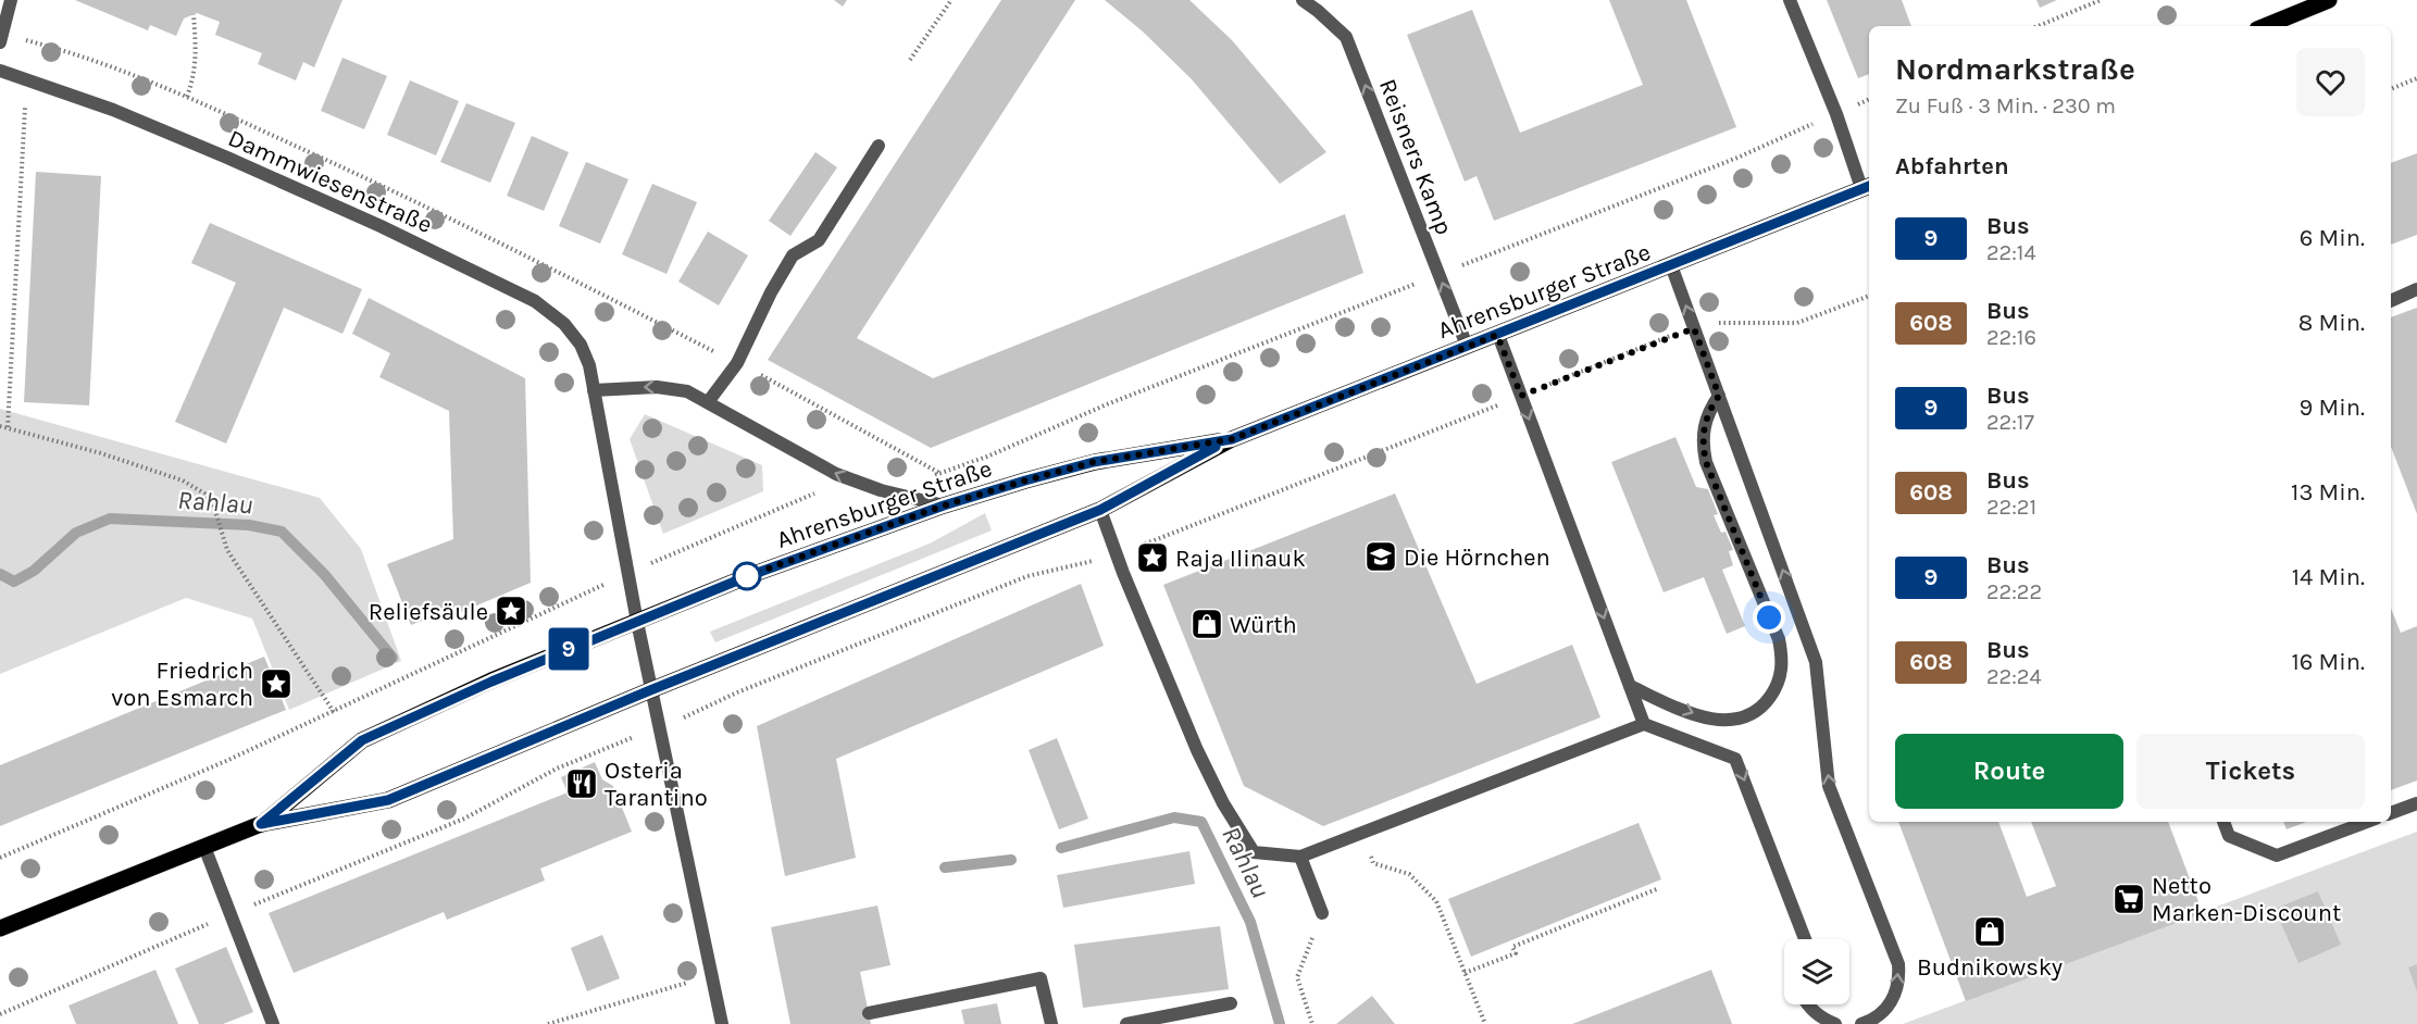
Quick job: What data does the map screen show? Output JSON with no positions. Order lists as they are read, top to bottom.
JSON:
{
  "streets": {
    "main road": ["Ahrensburger Straße"],
    "street": ["Reisners Kamp", "Dammwiesenstraße"]
  },
  "crossings": [
    ["Reisners Kamp", "Ahrensburger Straße"],
    ["Dammwiesenstraße", "Ahrensburger Straße"]
  ],
  "one_way": ["Reisners Kamp"],
  "water": ["Rahlau"],
  "places": {
    "school or university": ["Die Hörnchen"],
    "place": ["Raja Ilinauk", "Reliefsäule", "Friedrich von Esmarch"],
    "shop": ["Würth", "Budnikowsky"],
    "restaurant": ["Osteria Tarantino"],
    "supermarket": ["Netto Marken-Discount"]
  },
  "lines": ["bus line 9"],
  "page": {
    "on_map": "9",
    "heading": [
      ["Nordmarkstraße", "Zu Fuß · 3 Min. · 230 m"],
      "Abfahrten"
    ],
    "list": [
      {
        "mark": "9",
        "name": "Bus",
        "note": "22:14",
        "value": "6 Min."
      },
      {
        "mark": "608",
        "name": "Bus",
        "note": "22:16",
        "value": "8 Min."
      },
      {
        "mark": "9",
        "name": "Bus",
        "note": "22:17",
        "value": "9 Min."
      },
      {
        "mark": "608",
        "name": "Bus",
        "note": "22:21",
        "value": "13 Min."
      },
      {
        "mark": "9",
        "name": "Bus",
        "note": "22:22",
        "value": "14 Min."
      },
      {
        "mark": "608",
        "name": "Bus",
        "note": "22:24",
        "value": "16 Min."
      }
    ],
    "buttons": ["Route", "Tickets"]
  }
}
